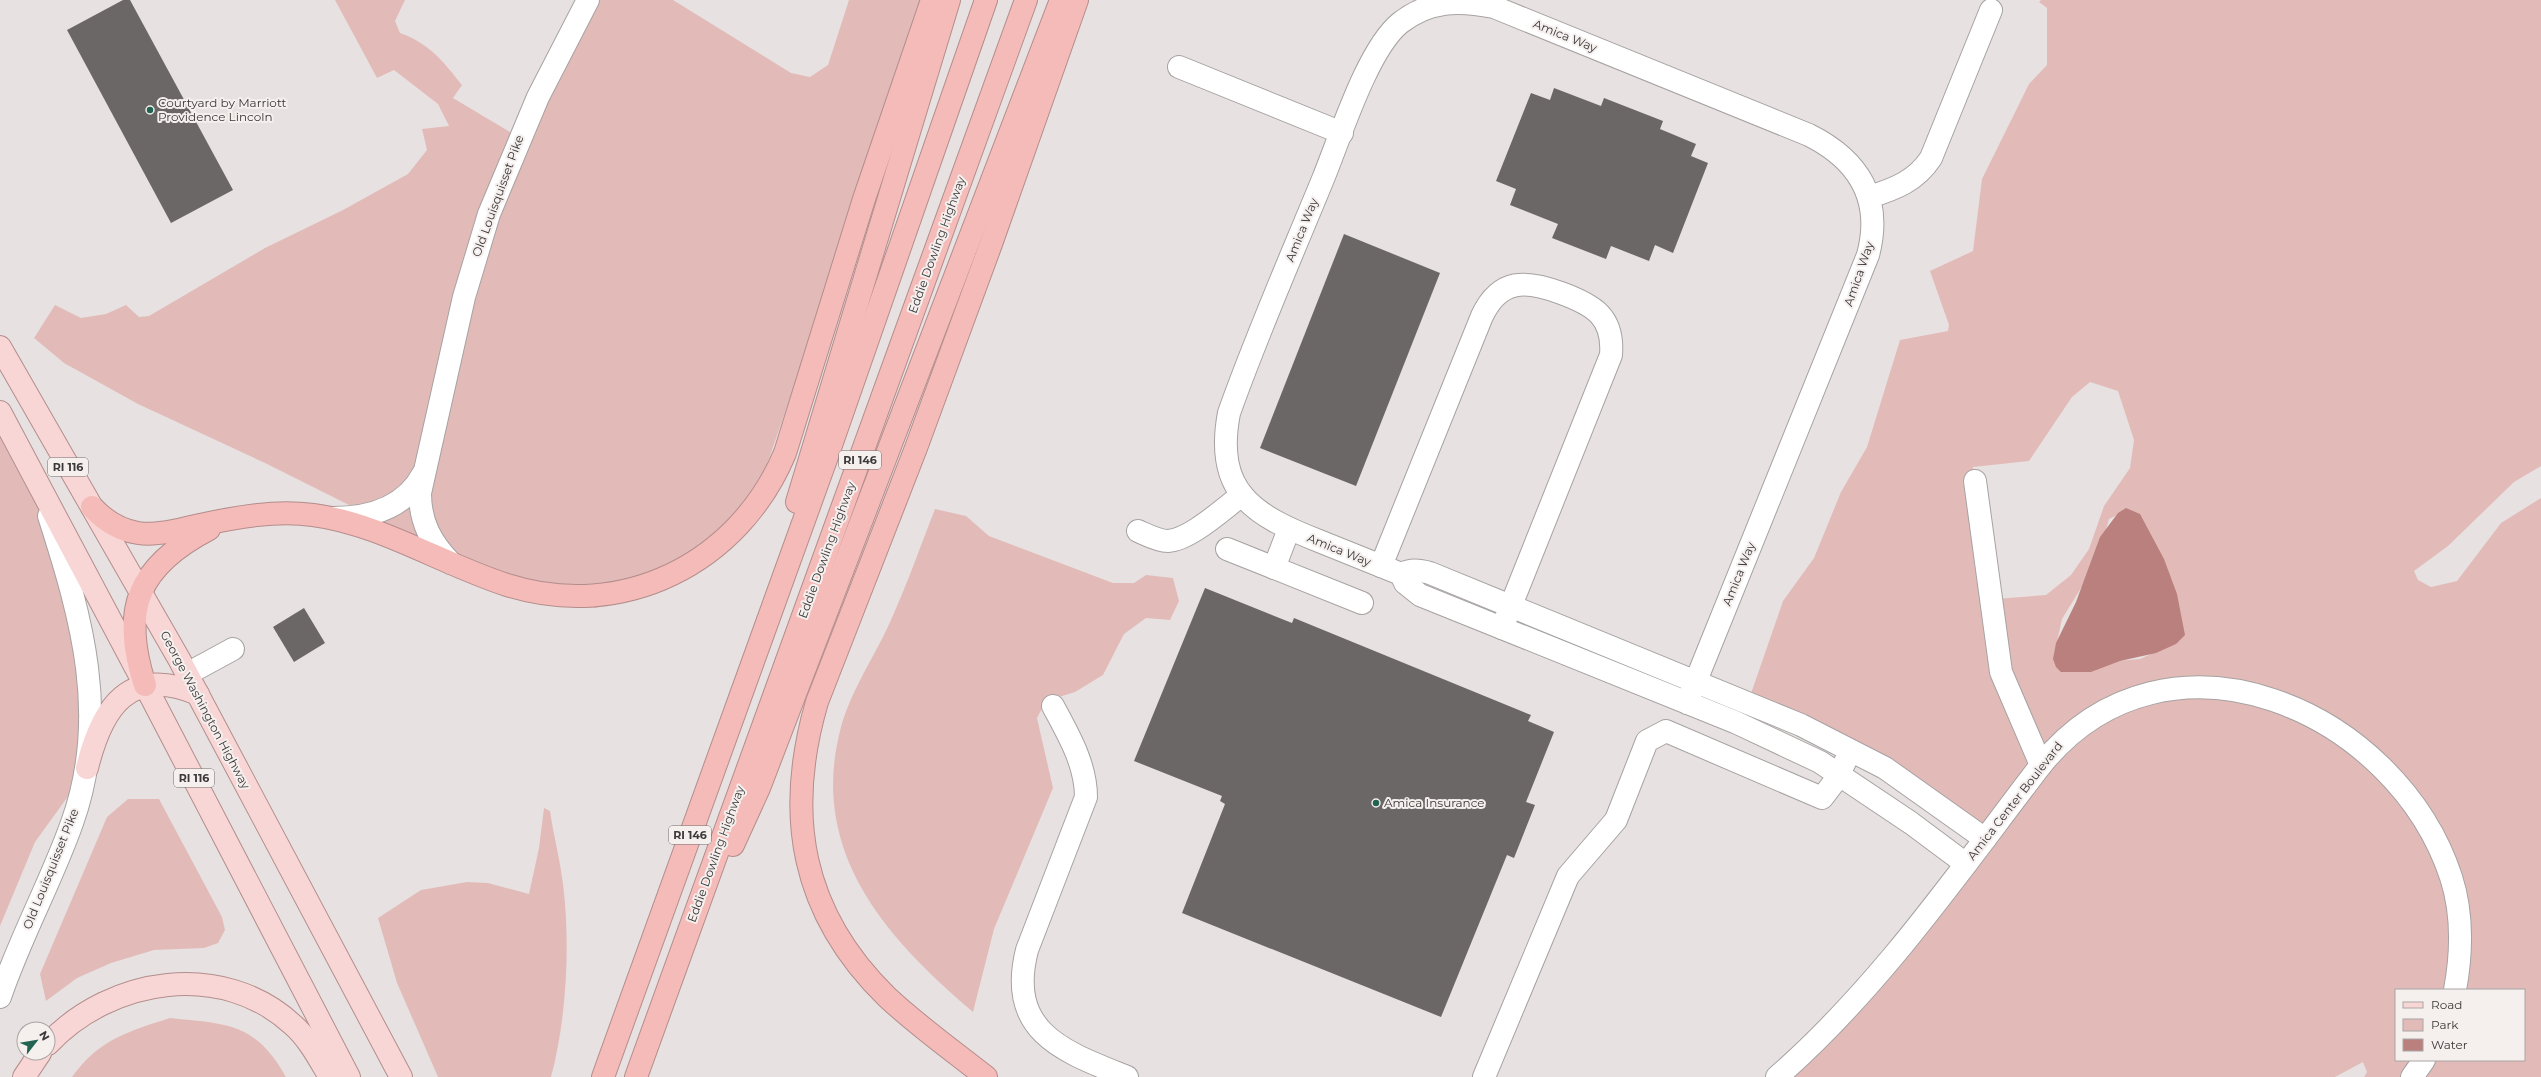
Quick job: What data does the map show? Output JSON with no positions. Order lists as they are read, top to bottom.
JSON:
{
  "streets": {
    "highway": ["Eddie Dowling Highway", "RI 146"],
    "main road": ["RI 116", "George Washington Highway"],
    "street": ["Amica Way", "Old Louisquisset Pike", "Amica Center Boulevard"]
  },
  "crossings": [
    ["Old Louisquisset Pike", "RI 116"]
  ],
  "places": ["Courtyard by Marriott Providence Lincoln", "Amica Insurance"],
  "legend": ["Road", "Park", "Water"],
  "north": "top right"
}
